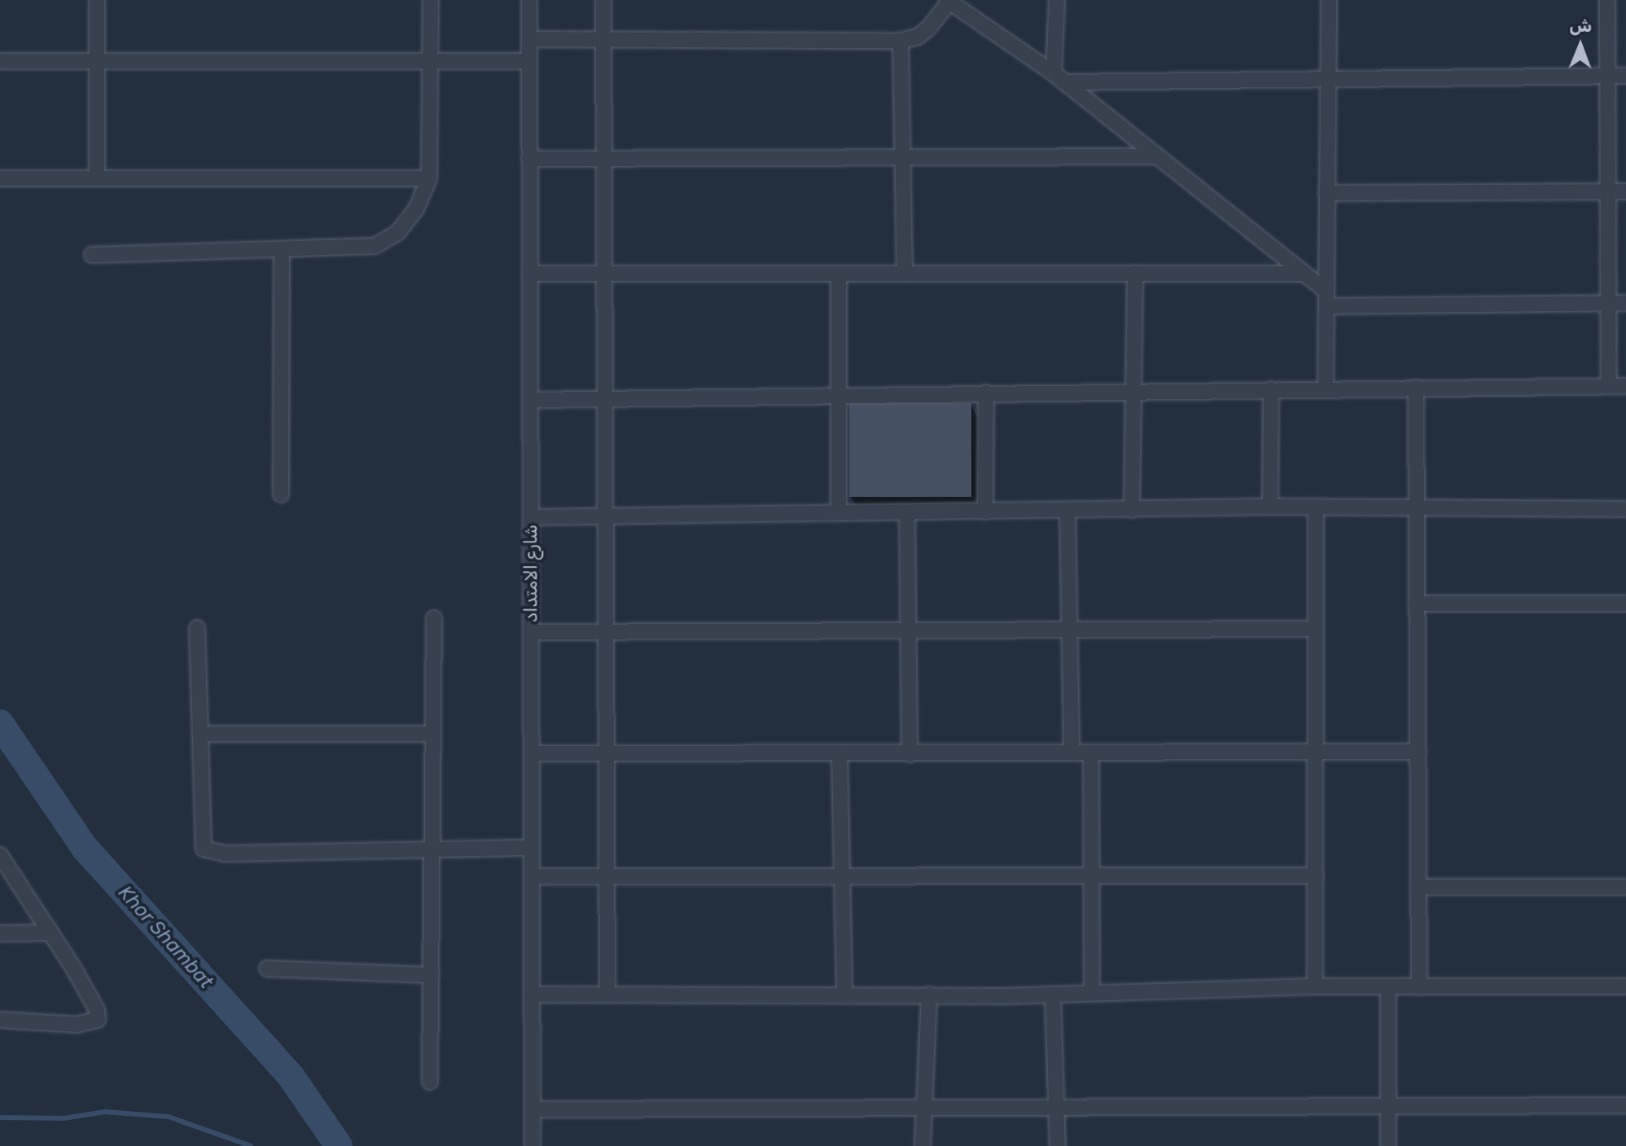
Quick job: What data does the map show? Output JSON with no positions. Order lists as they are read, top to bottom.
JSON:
{
  "streets": {
    "street": ["شارع الامتداد"]
  },
  "water": ["Khor Shambat"],
  "north": "top"
}
